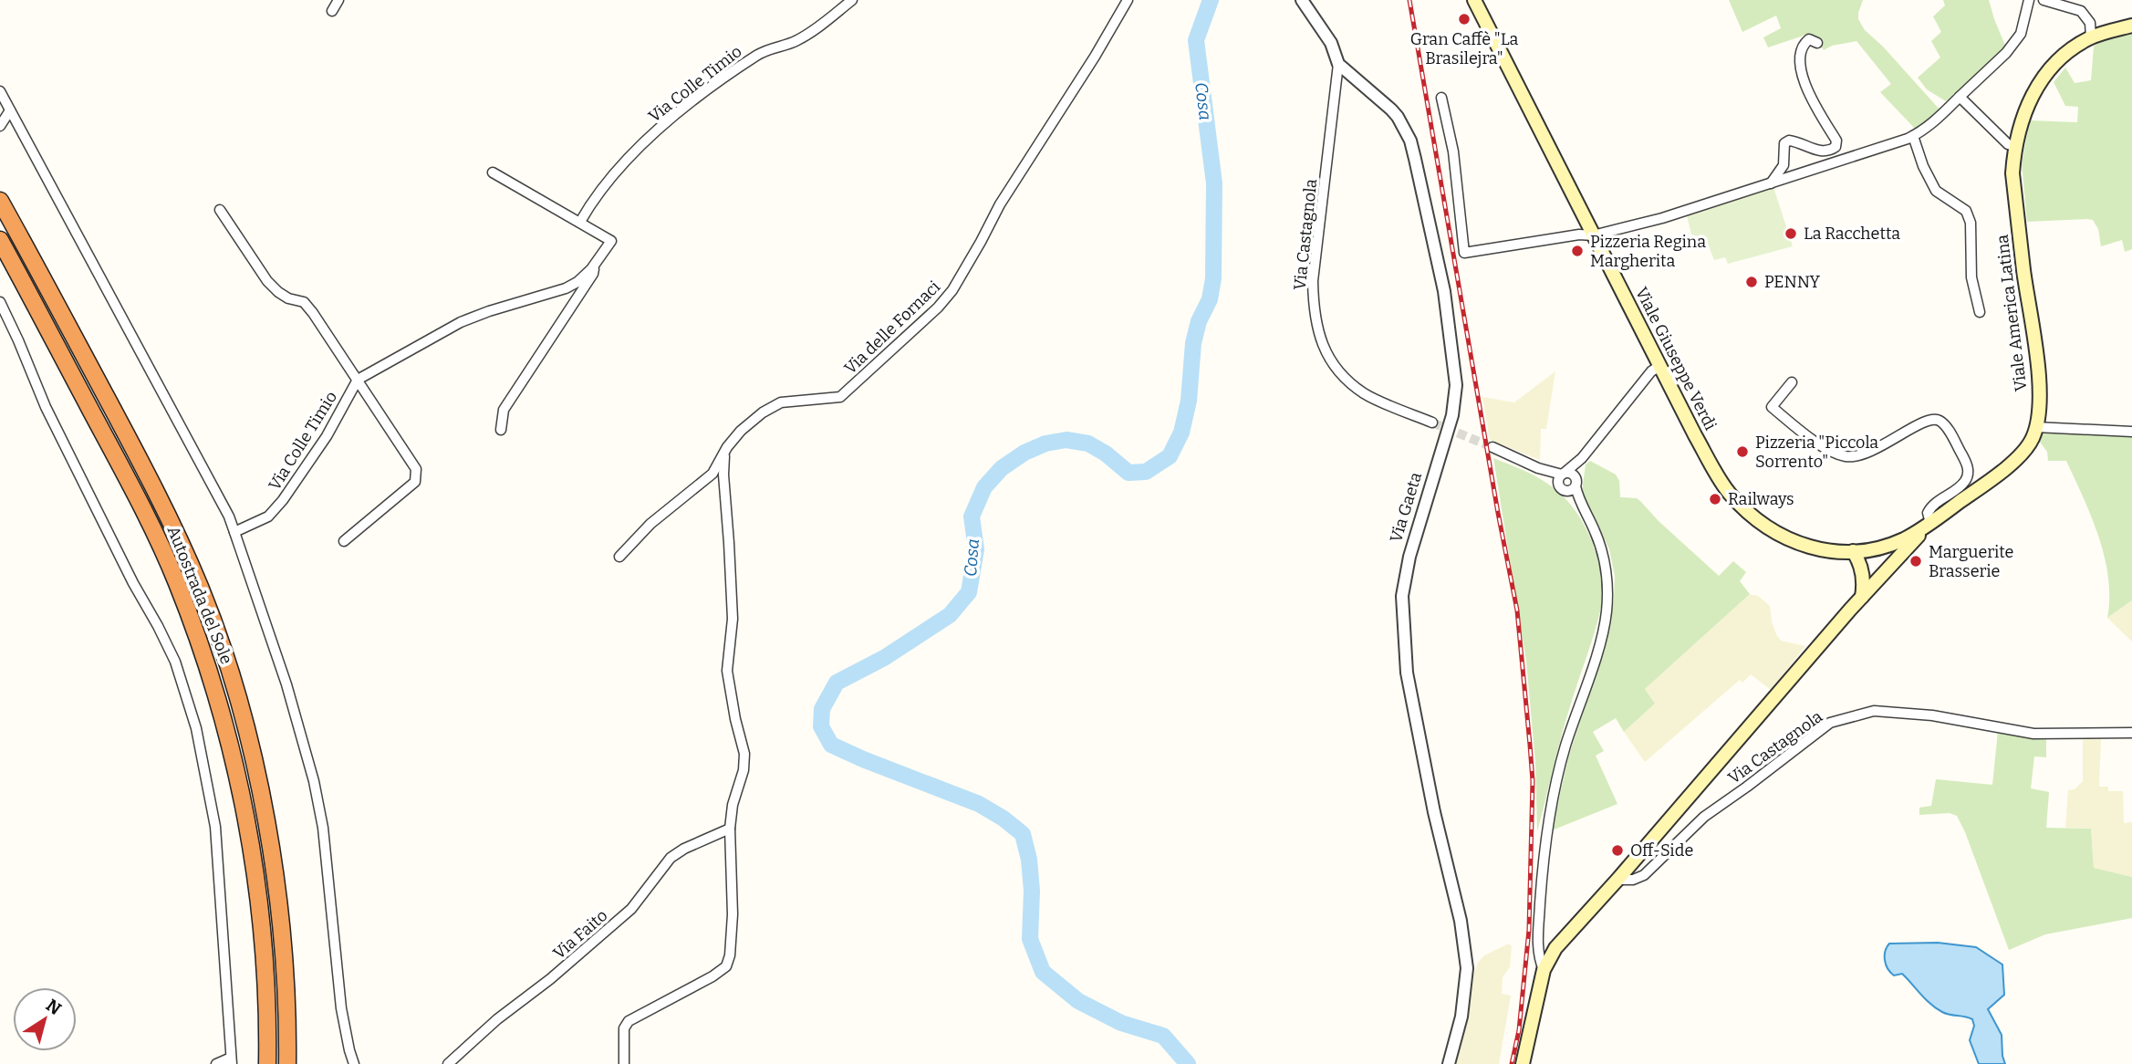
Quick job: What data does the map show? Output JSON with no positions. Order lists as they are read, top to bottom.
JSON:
{
  "streets": {
    "highway": ["Autostrada del Sole"],
    "main road": ["Viale America Latina", "Viale Giuseppe Verdi"],
    "street": [
      "Via Colle Timio",
      "Via Castagnola",
      "Via delle Fornaci",
      "Via Gaeta",
      "Via Faito"
    ]
  },
  "crossings": [
    ["Via Castagnola", "Via Gaeta"],
    ["Viale America Latina", "Viale Giuseppe Verdi"]
  ],
  "water": ["Cosa"],
  "places": [
    "Gran Caffè \"La Brasilejra\"",
    "La Racchetta",
    "Pizzeria Regina Margherita",
    "PENNY",
    "Pizzeria \"Piccola Sorrento\"",
    "Railways",
    "Marguerite Brasserie",
    "Off-Side"
  ],
  "north": "top right"
}
